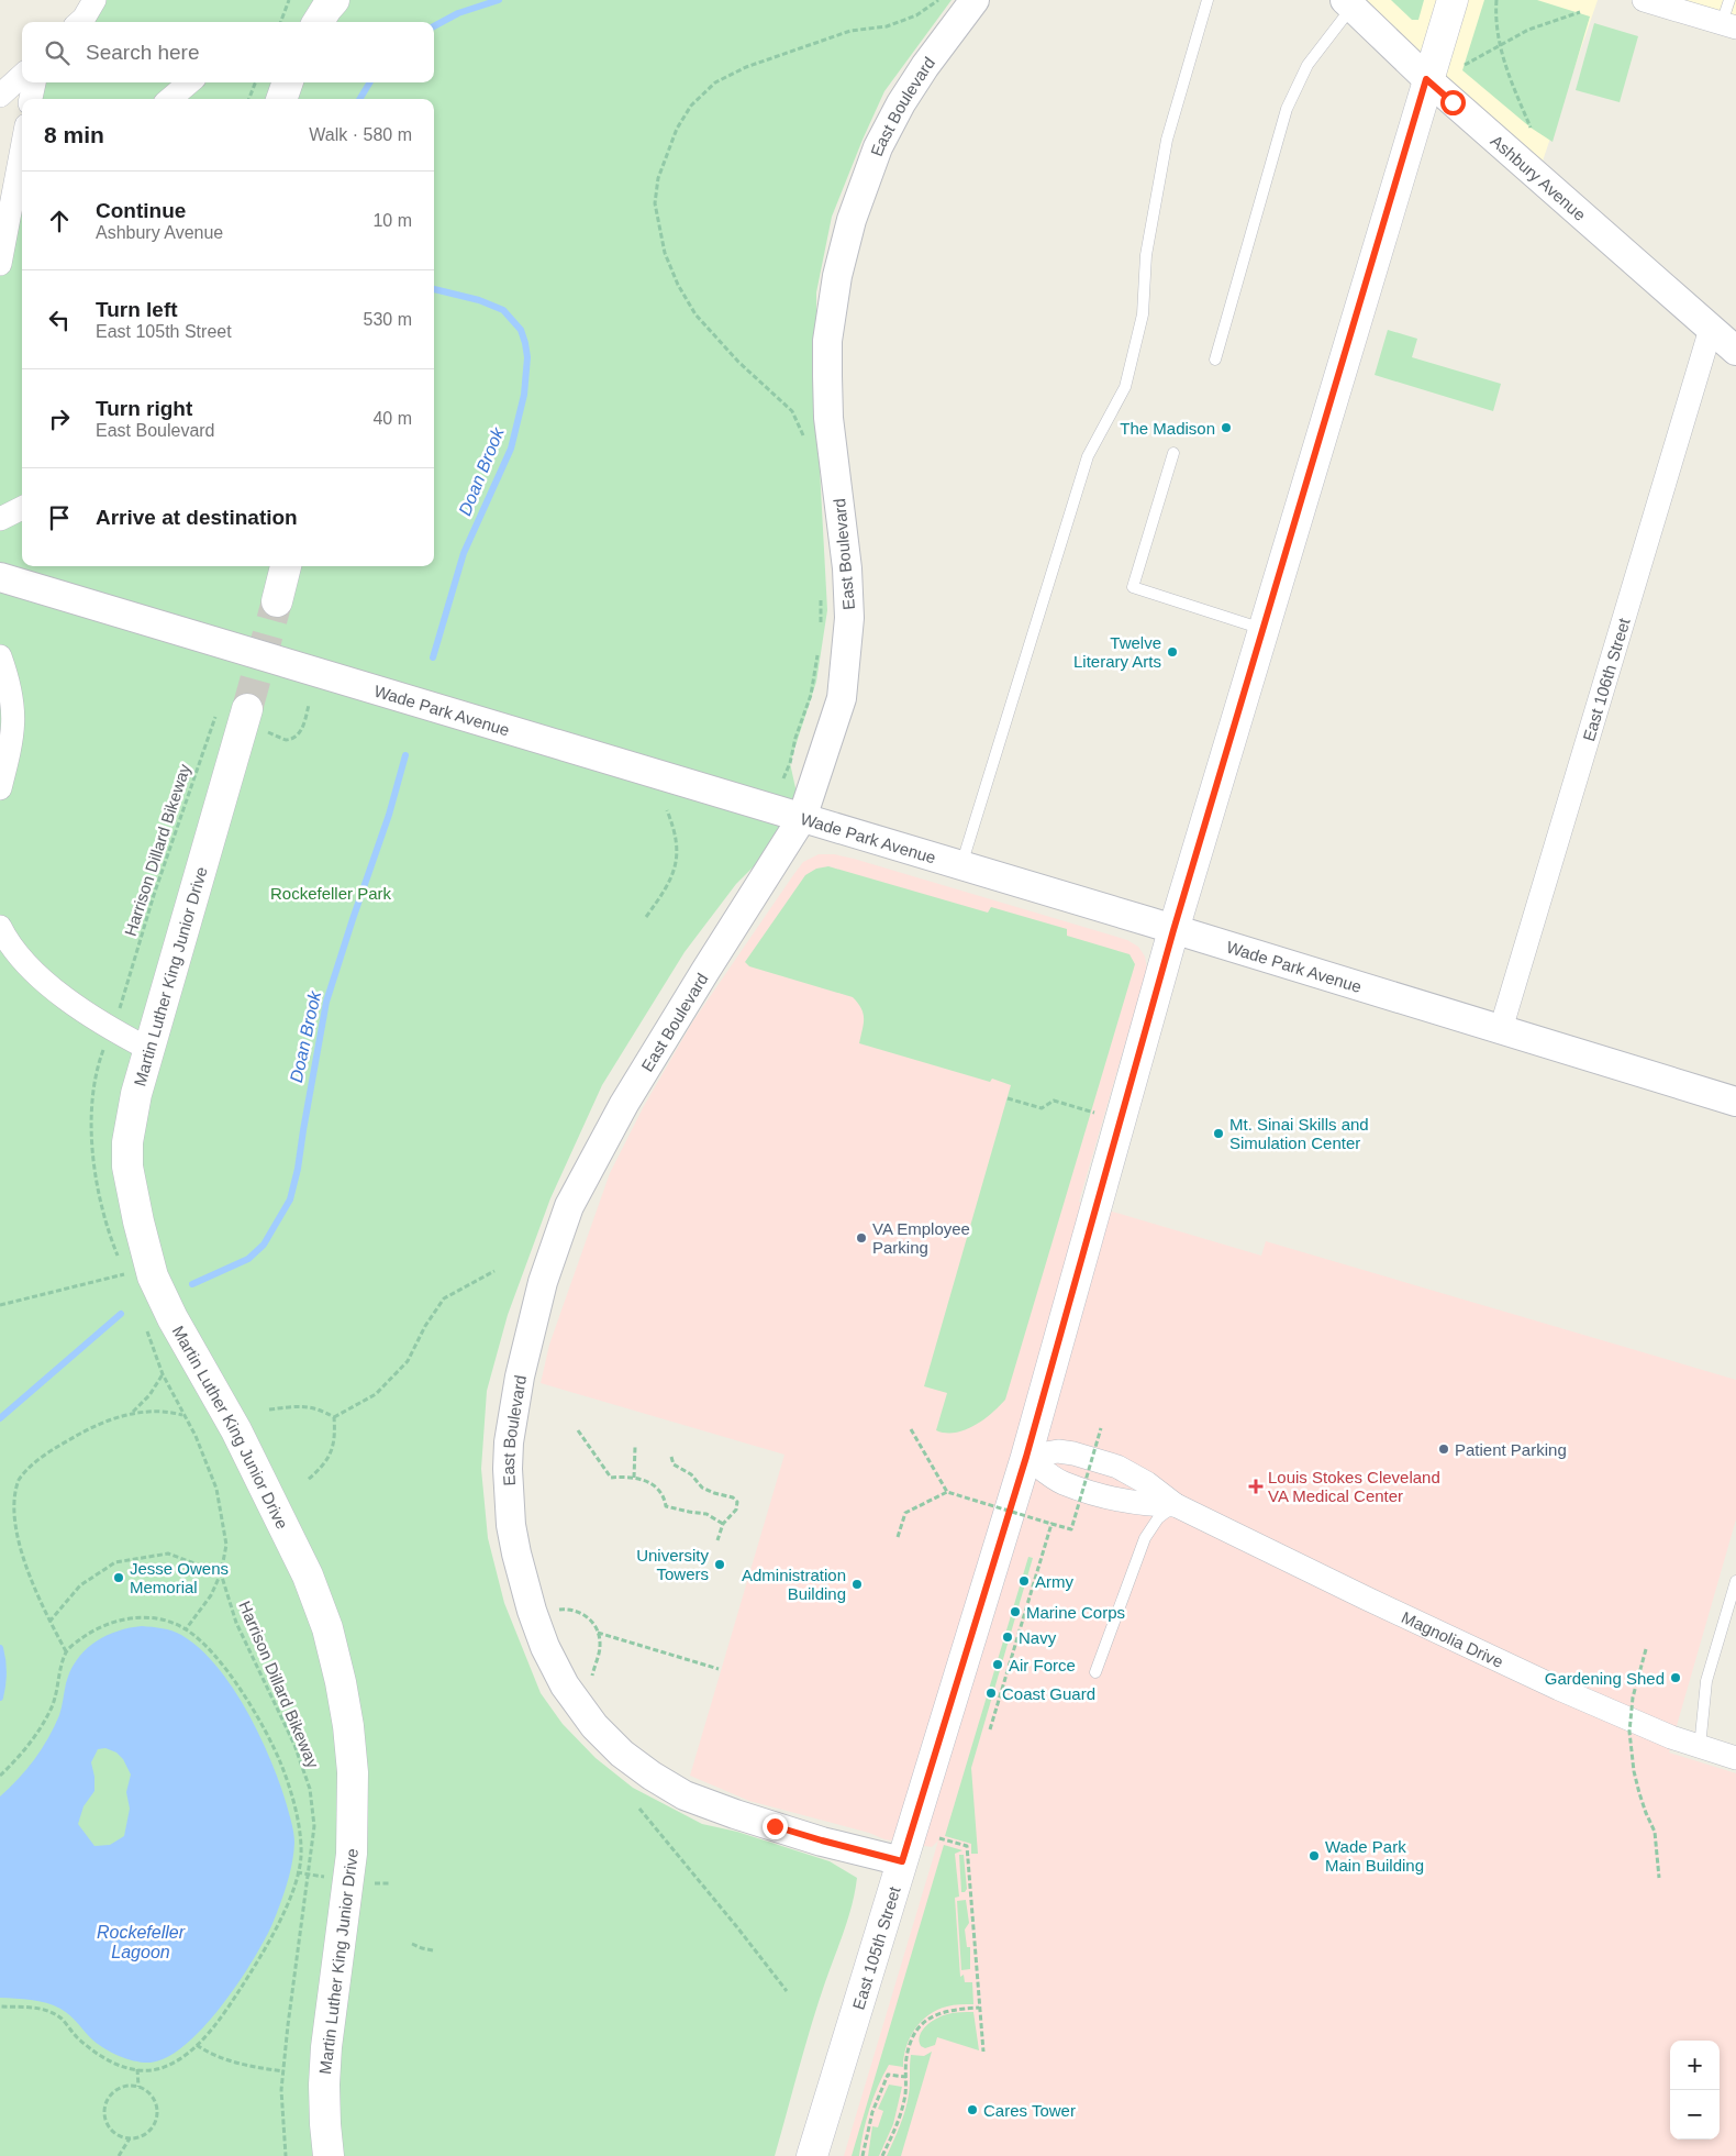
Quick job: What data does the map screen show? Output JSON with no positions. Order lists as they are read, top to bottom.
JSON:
{
  "streets": {
    "main road": ["Martin Luther King Junior Drive", "East 105th Street"],
    "street": [
      "East Boulevard",
      "Ashbury Avenue",
      "East 106th Street",
      "Wade Park Avenue",
      "Magnolia Drive"
    ],
    "path": ["Harrison Dillard Bikeway"]
  },
  "crossings": [
    ["East Boulevard", "Wade Park Avenue"],
    ["East Boulevard", "East 105th Street"],
    ["Ashbury Avenue", "East 106th Street"],
    ["Ashbury Avenue", "East 105th Street"],
    ["East 106th Street", "Wade Park Avenue"],
    ["Wade Park Avenue", "East 105th Street"],
    ["Magnolia Drive", "East 105th Street"]
  ],
  "water": ["Doan Brook", "Rockefeller Lagoon"],
  "parks": ["Rockefeller Park"],
  "places": {
    "other": [
      "The Madison",
      "Twelve Literary Arts",
      "Mt. Sinai Skills and Simulation Center",
      "VA Employee Parking",
      "Patient Parking",
      "University Towers",
      "Jesse Owens Memorial",
      "Army",
      "Administration Building",
      "Marine Corps",
      "Navy",
      "Air Force",
      "Gardening Shed",
      "Coast Guard",
      "Wade Park Main Building",
      "Cares Tower"
    ],
    "health": ["Louis Stokes Cleveland VA Medical Center"]
  },
  "page": {
    "search": "Search here",
    "heading": ["8 min", "Walk · 580 m"],
    "list": [
      ["Continue", "Ashbury Avenue", "10 m"],
      ["Turn left", "East 105th Street", "530 m"],
      ["Turn right", "East Boulevard", "40 m"],
      "Arrive at destination"
    ],
    "map_buttons": ["+", "−"]
  }
}
